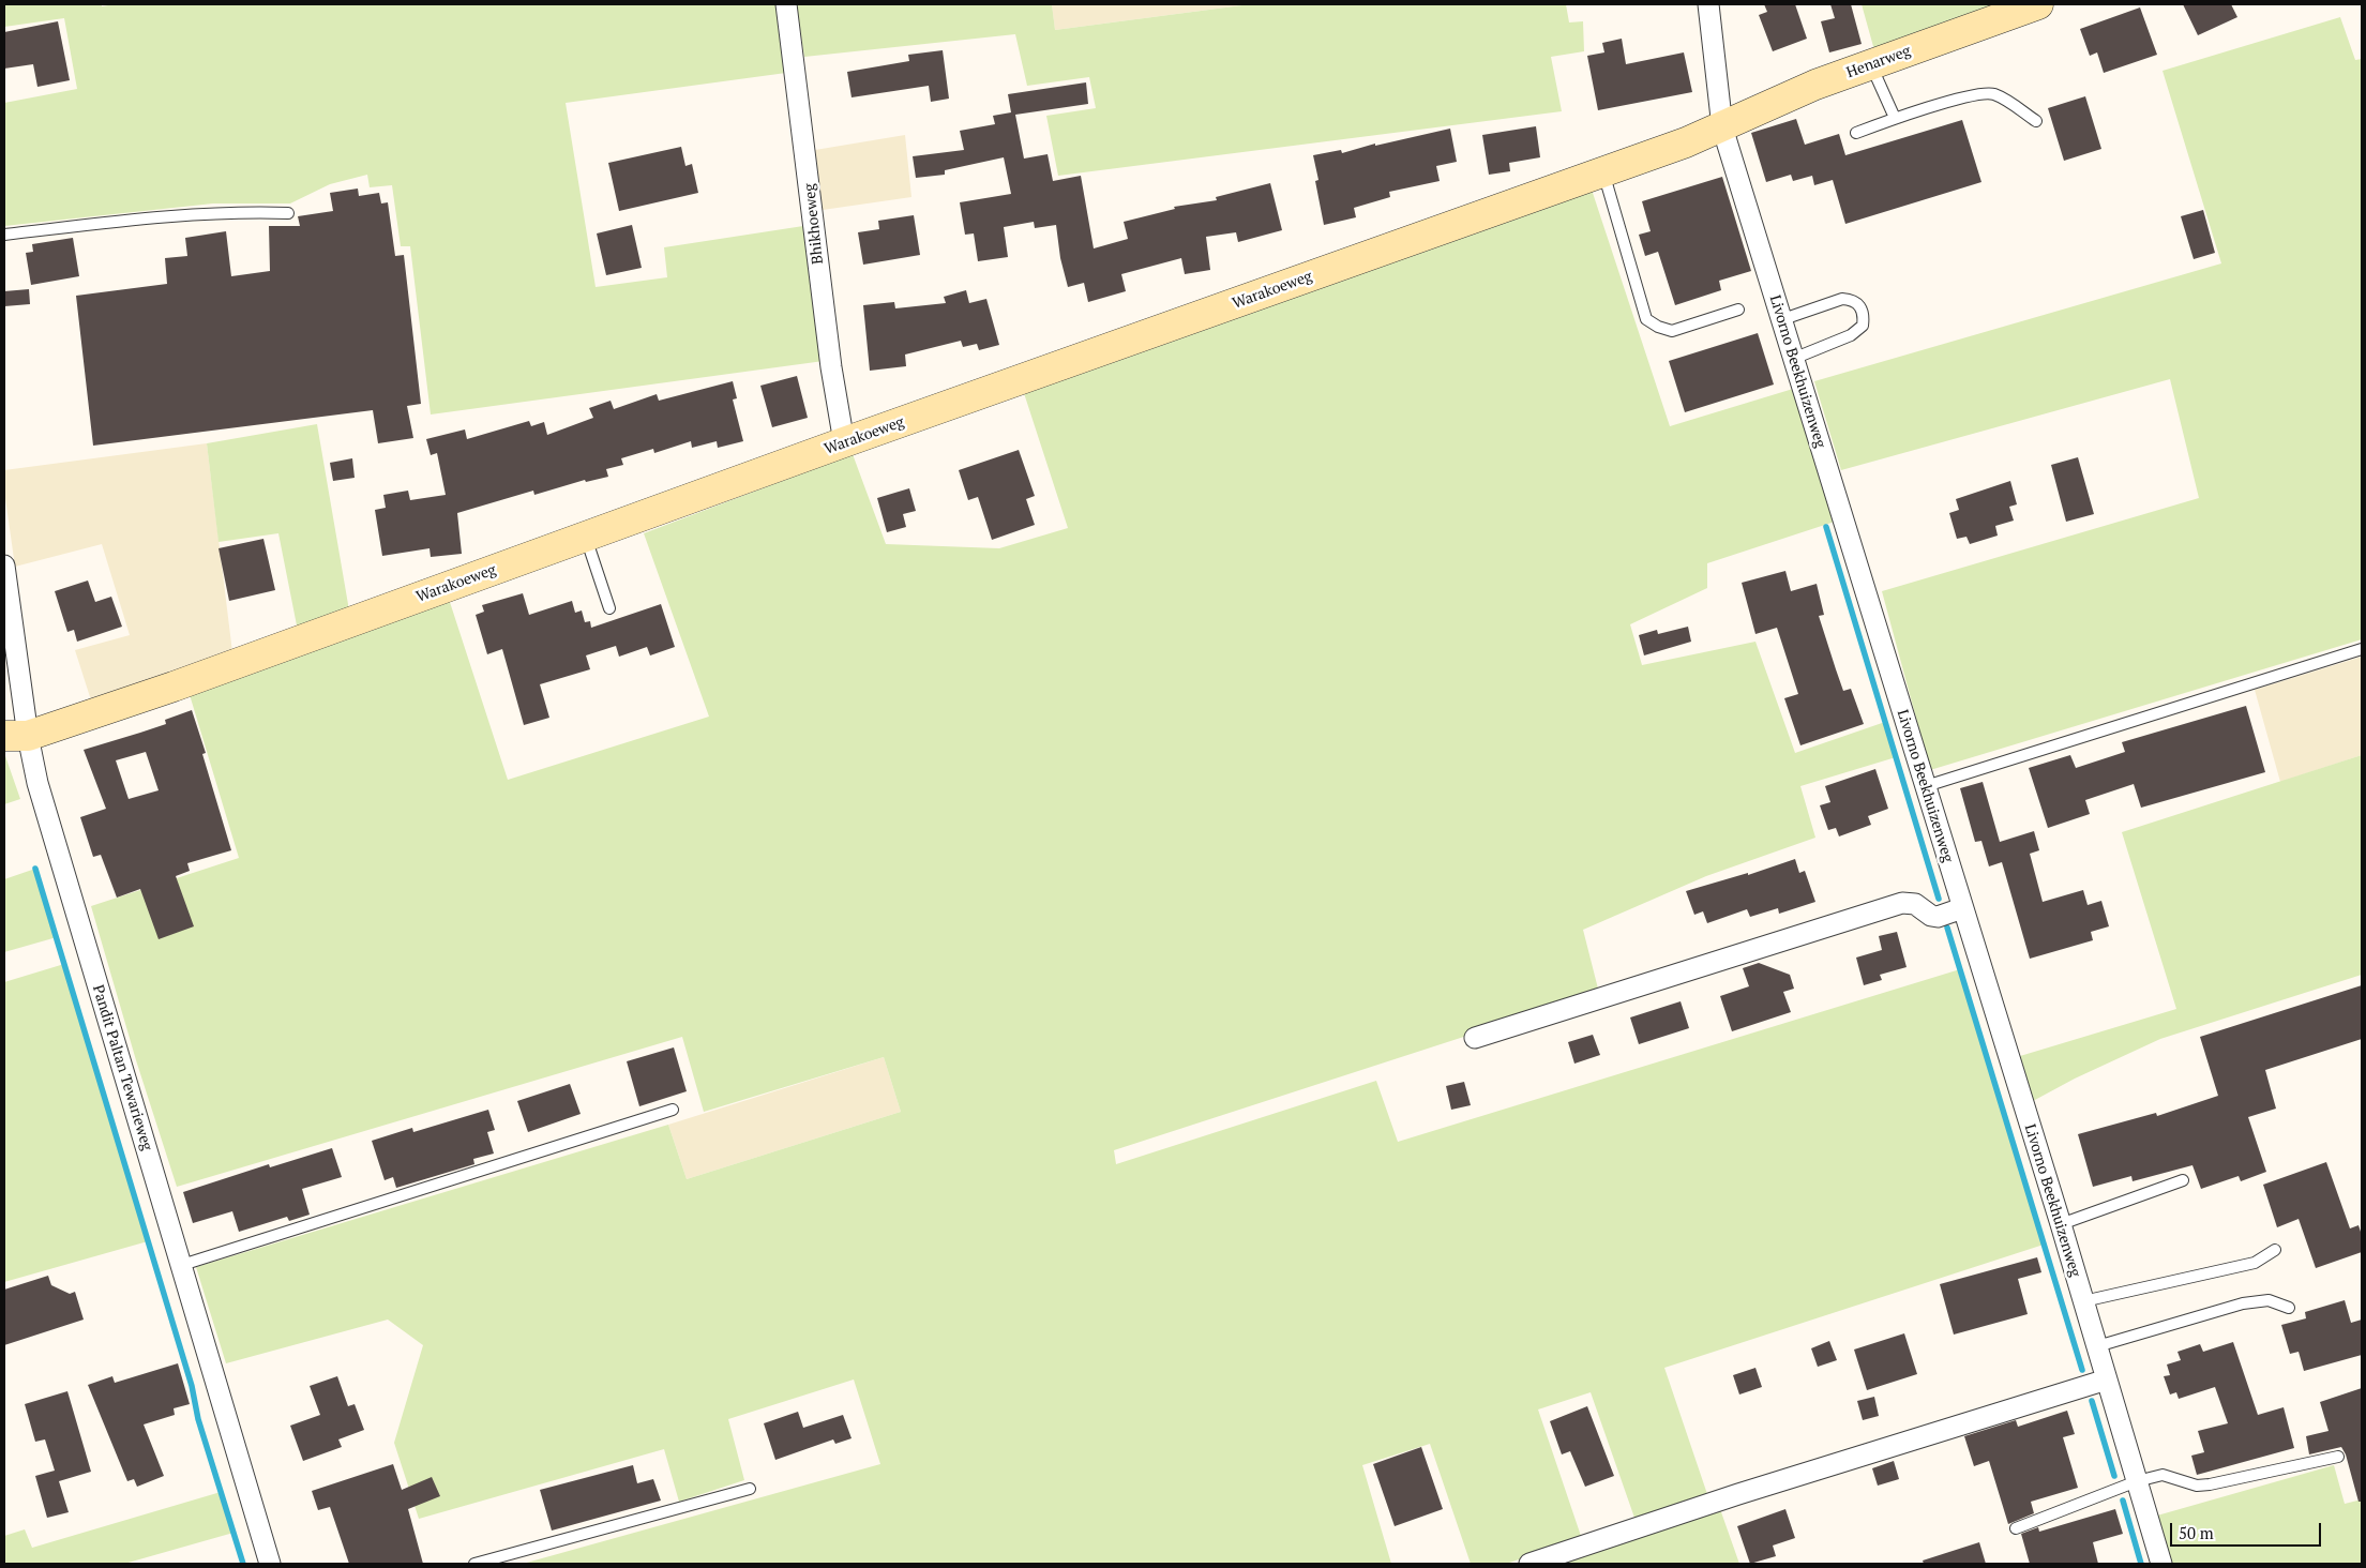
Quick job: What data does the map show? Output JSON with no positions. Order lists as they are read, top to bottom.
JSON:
{
  "streets": {
    "street": [
      "Henarweg",
      "Bhikhoeweg",
      "Warakoeweg",
      "Livorno Beekhuizenweg",
      "Pandit Paltan Tewarieweg"
    ]
  },
  "crossings": [
    ["Henarweg", "Warakoeweg"],
    ["Henarweg", "Livorno Beekhuizenweg"],
    ["Bhikhoeweg", "Warakoeweg"],
    ["Warakoeweg", "Livorno Beekhuizenweg"],
    ["Warakoeweg", "Pandit Paltan Tewarieweg"]
  ],
  "scale_bar": "50 m"
}
